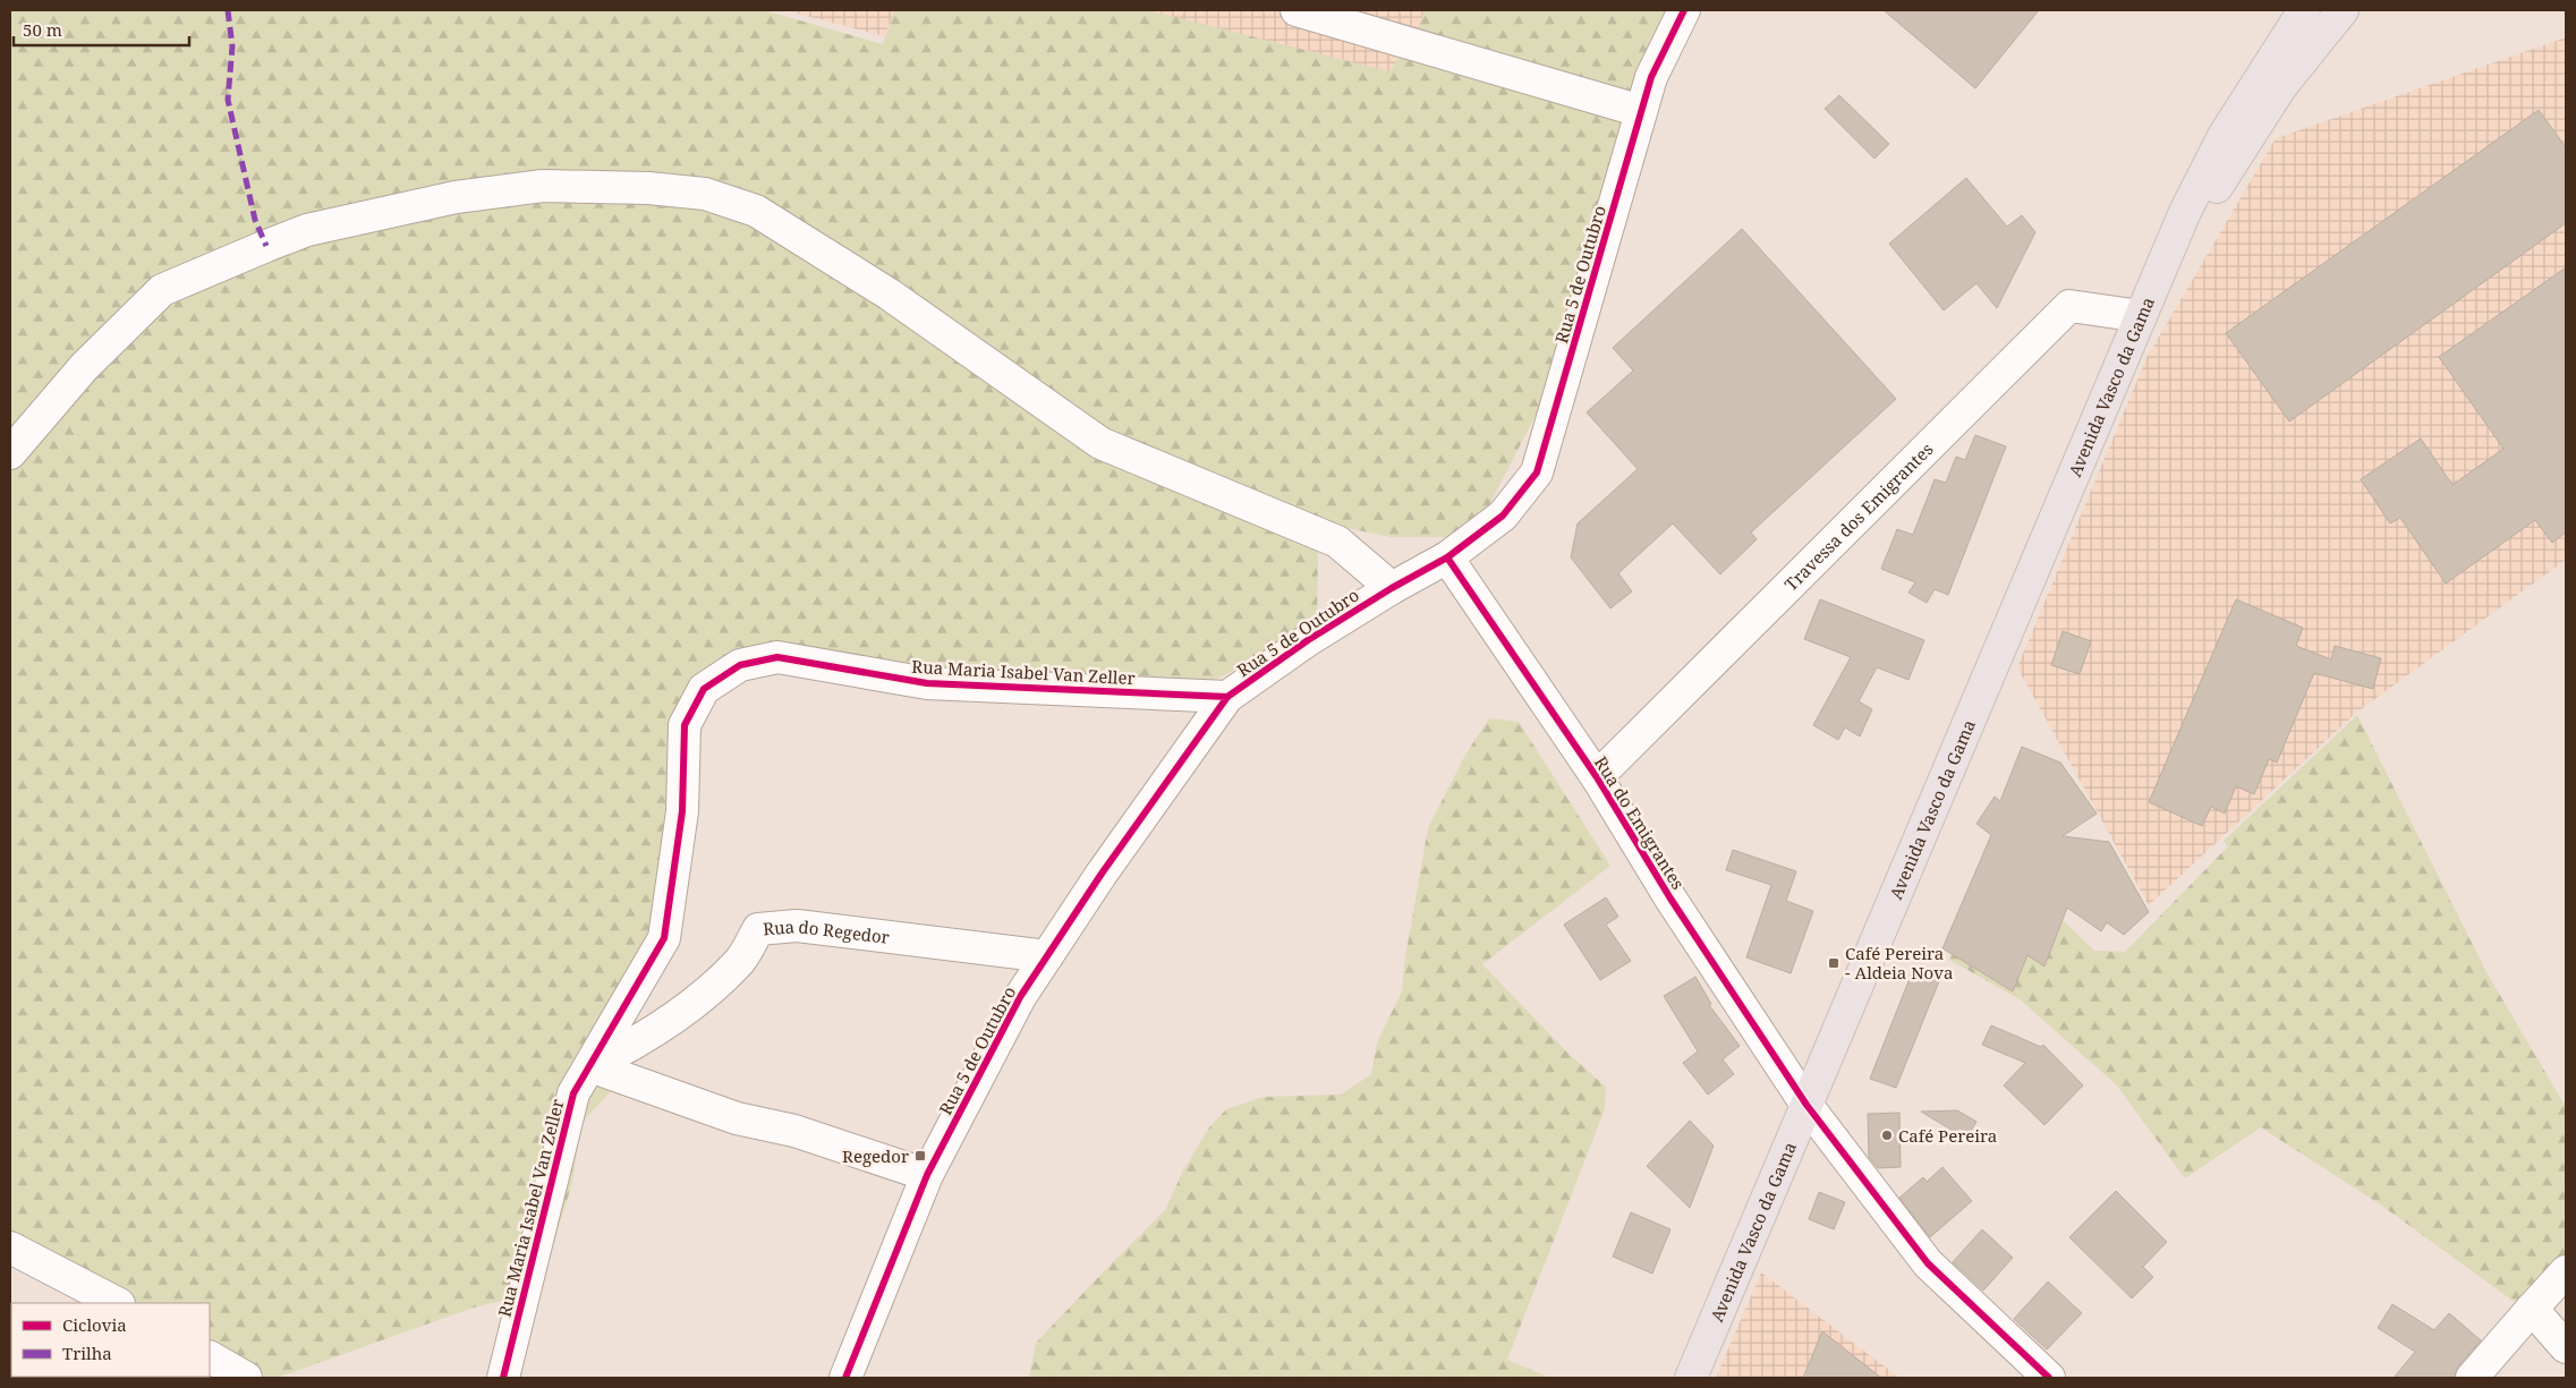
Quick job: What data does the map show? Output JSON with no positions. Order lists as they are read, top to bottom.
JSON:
{
  "streets": {
    "main road": ["Avenida Vasco da Gama"],
    "street": [
      "Rua 5 de Outubro",
      "Travessa dos Emigrantes",
      "Rua Maria Isabel Van Zeller",
      "Rua do Emigrantes",
      "Rua do Regedor"
    ]
  },
  "crossings": [
    ["Rua 5 de Outubro", "Rua Maria Isabel Van Zeller"],
    ["Rua 5 de Outubro", "Rua do Emigrantes"],
    ["Rua 5 de Outubro", "Rua do Regedor"],
    ["Avenida Vasco da Gama", "Travessa dos Emigrantes"],
    ["Avenida Vasco da Gama", "Rua do Emigrantes"],
    ["Travessa dos Emigrantes", "Rua do Emigrantes"],
    ["Rua Maria Isabel Van Zeller", "Rua do Regedor"]
  ],
  "places": {
    "transit": ["Café Pereira - Aldeia Nova", "Regedor"],
    "other": ["Café Pereira"]
  },
  "legend": ["Ciclovia", "Trilha"],
  "scale_bar": "50 m"
}
